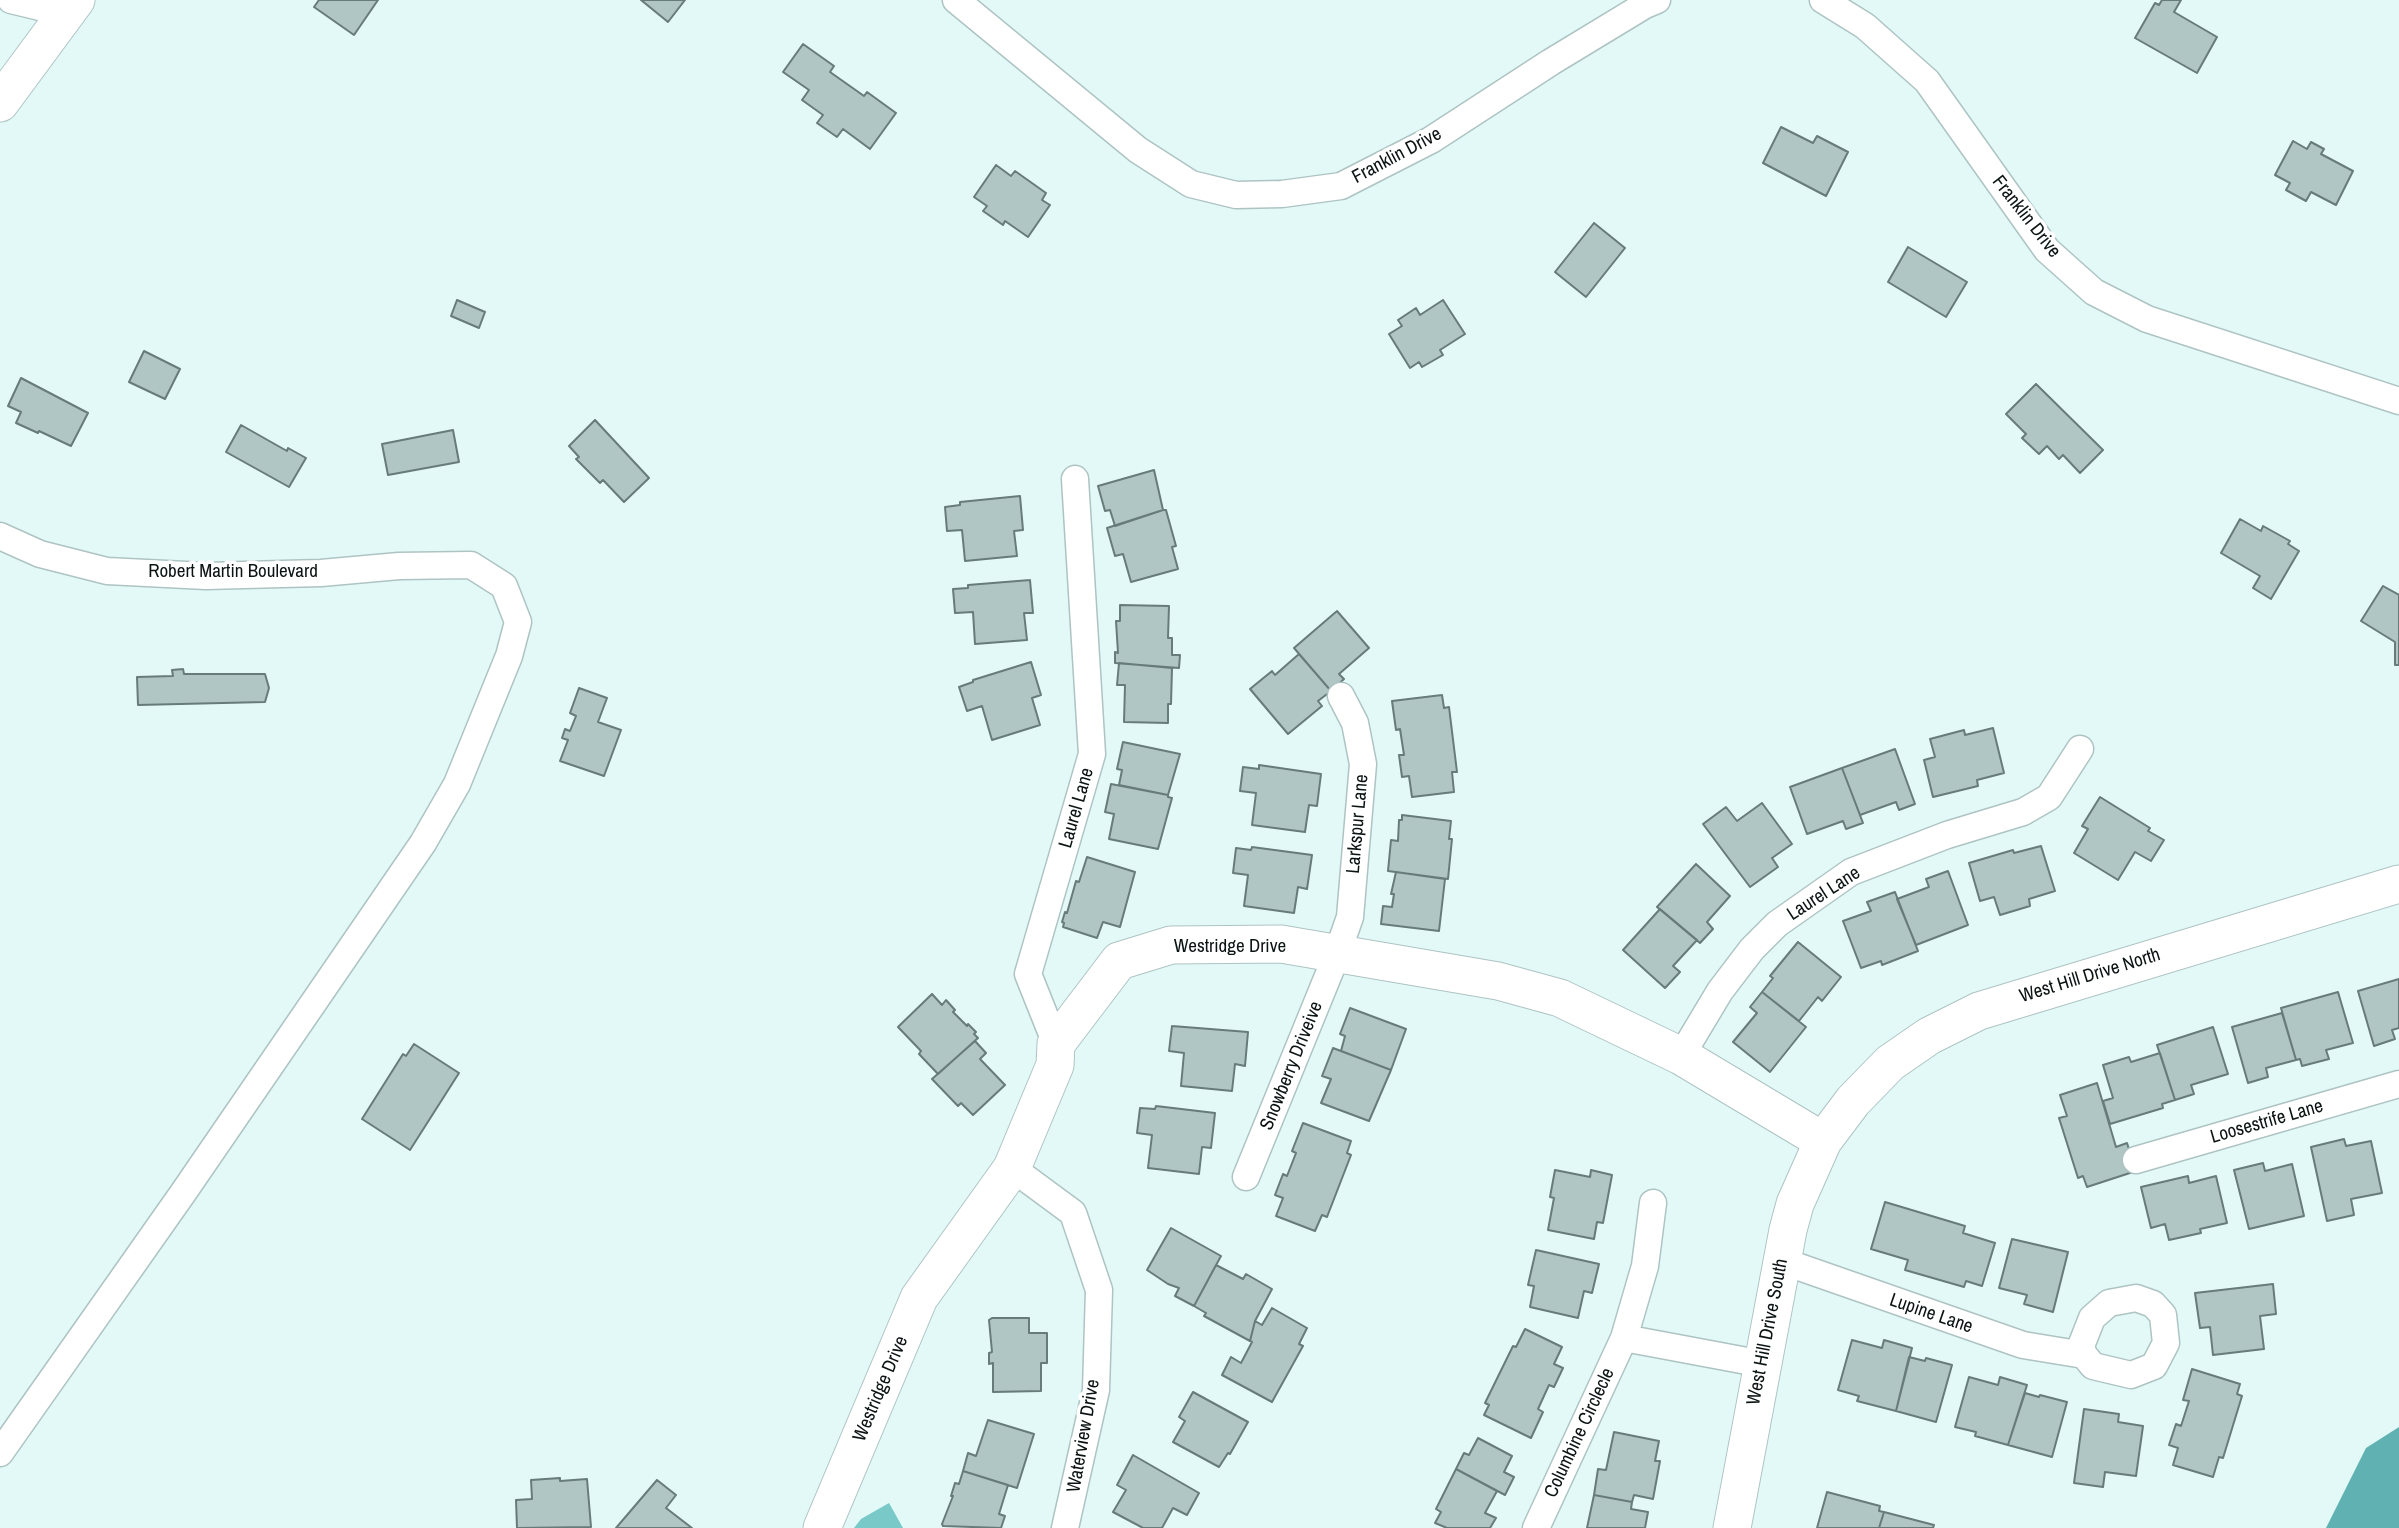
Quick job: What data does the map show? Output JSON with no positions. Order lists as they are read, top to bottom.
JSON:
{
  "streets": {
    "street": [
      "Franklin Drive",
      "Robert Martin Boulevard",
      "Laurel Lane",
      "Larkspur Lane",
      "Westridge Drive",
      "West Hill Drive North",
      "Snowberry Driveive",
      "Loosestrife Lane",
      "Lupine Lane",
      "West Hill Drive South",
      "Columbine Circlecle",
      "Waterview Drive"
    ]
  },
  "crossings": [
    ["Laurel Lane", "Westridge Drive"],
    ["Larkspur Lane", "Westridge Drive"],
    ["Larkspur Lane", "Snowberry Driveive"],
    ["Westridge Drive", "West Hill Drive North"],
    ["Westridge Drive", "Snowberry Driveive"],
    ["Westridge Drive", "West Hill Drive South"],
    ["Westridge Drive", "Waterview Drive"],
    ["West Hill Drive North", "West Hill Drive South"],
    ["Lupine Lane", "West Hill Drive South"]
  ]
}
